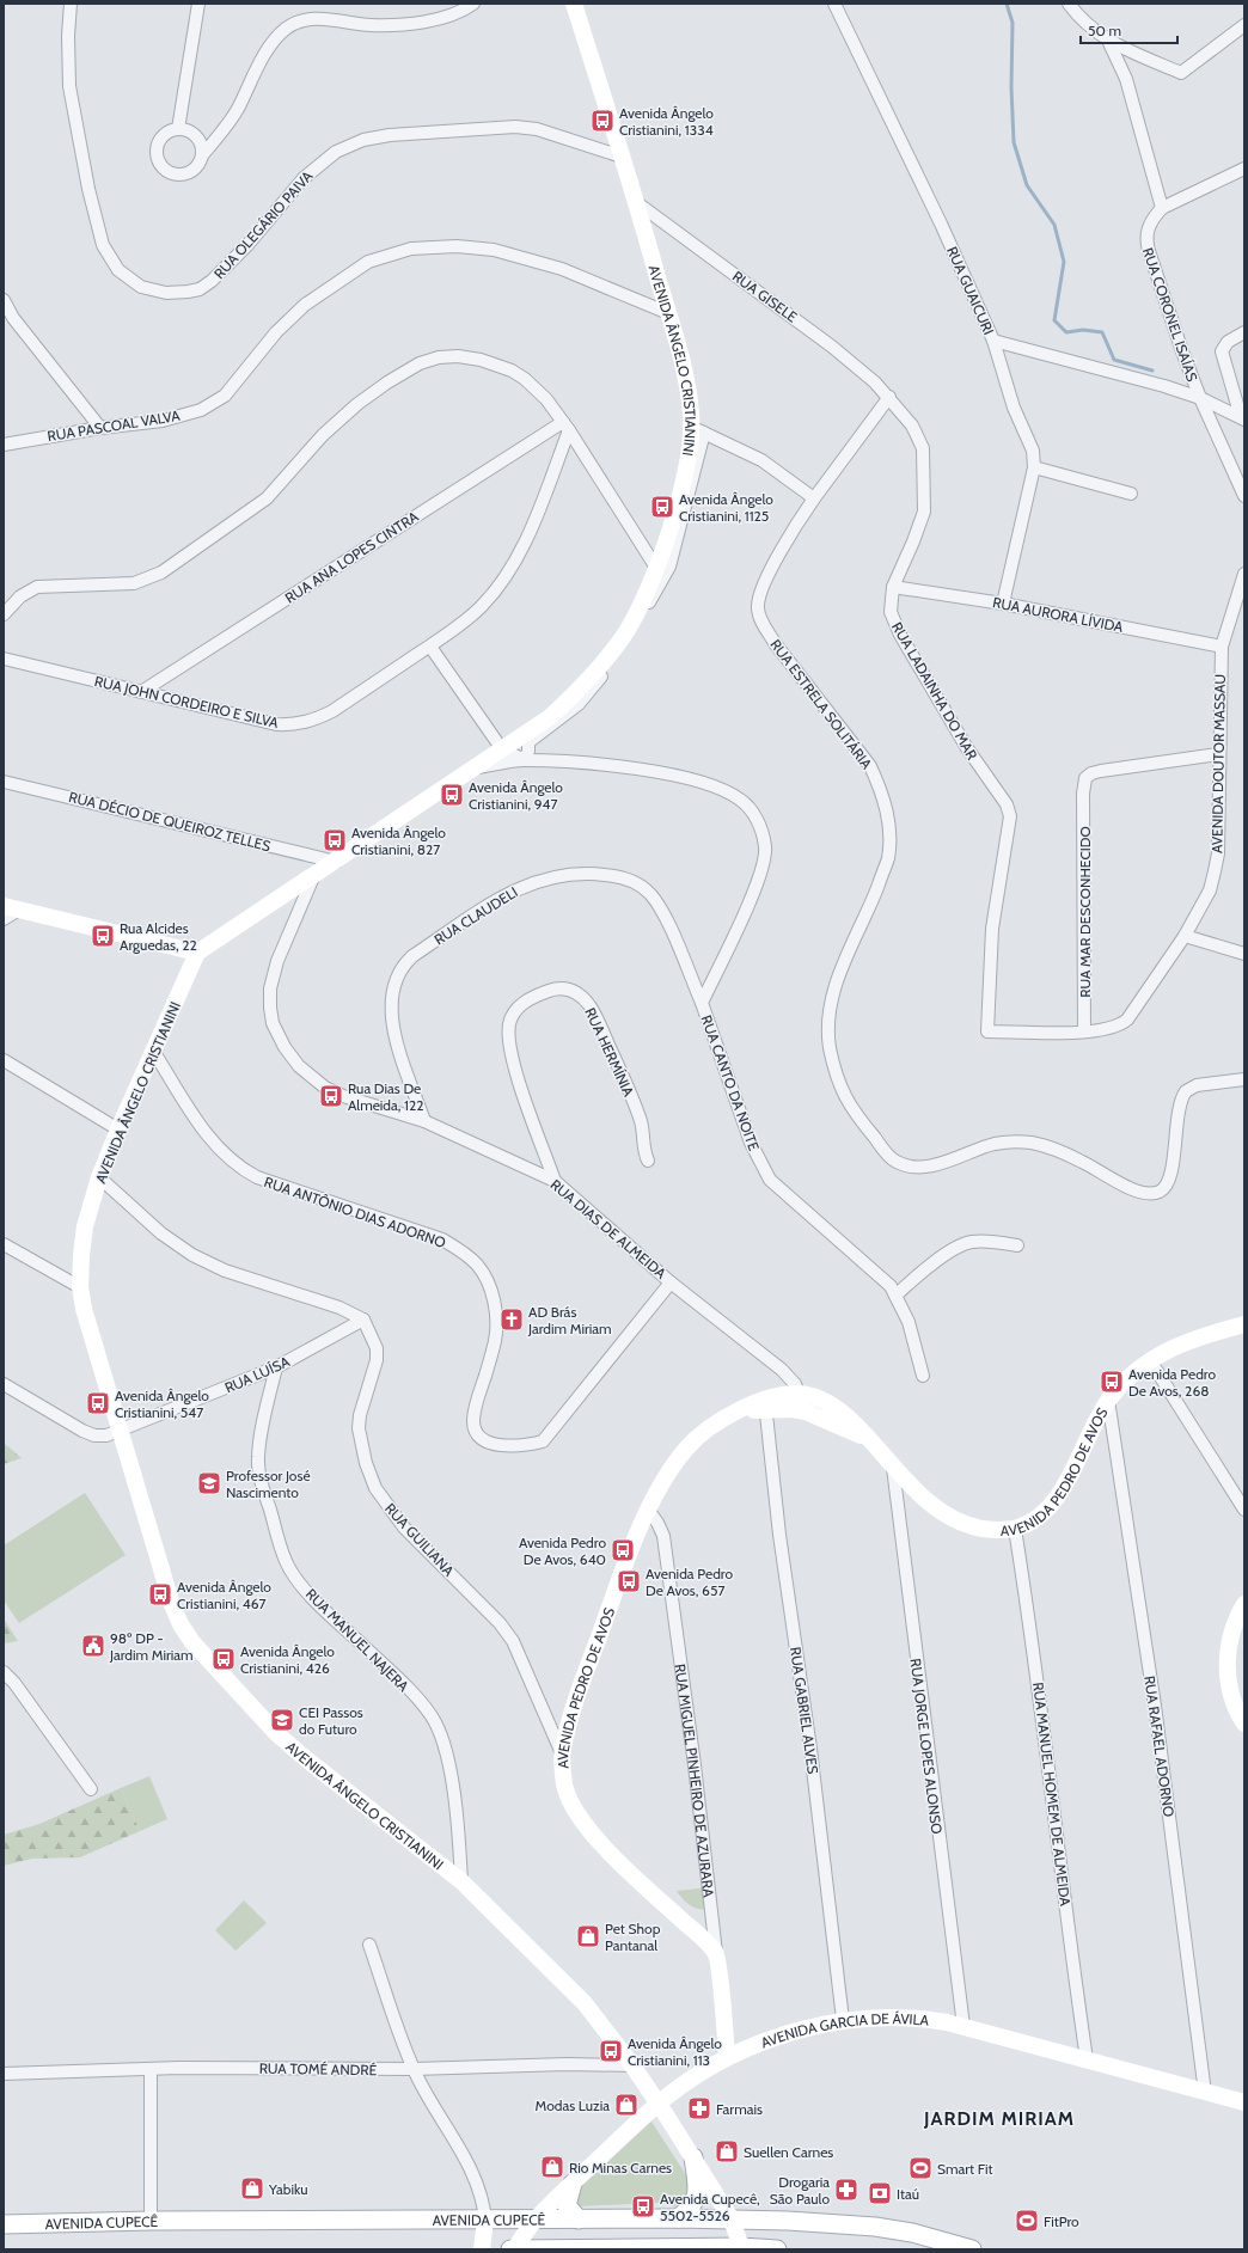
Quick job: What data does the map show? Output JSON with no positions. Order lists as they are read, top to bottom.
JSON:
{
  "streets": {
    "main road": ["AVENIDA CUPECÊ"],
    "street": [
      "RUA OLEGÁRIO PAIVA",
      "RUA GUAICURI",
      "RUA GISELE",
      "RUA CORONEL ISAÍAS",
      "AVENIDA ÂNGELO CRISTIANINI",
      "RUA PASCOAL VALVA",
      "RUA ANA LOPES CINTRA",
      "RUA AURORA LÍVIDA",
      "RUA LADAINHA DO MAR",
      "RUA JOHN CORDEIRO E SILVA",
      "RUA ESTRELA SOLITÁRIA",
      "AVENIDA DOUTOR MASSAU",
      "RUA DÉCIO DE QUEIROZ TELLES",
      "RUA MAR DESCONHECIDO",
      "RUA CLAUDELI",
      "RUA HERMÍNIA",
      "RUA CANTO DA NOITE",
      "RUA ANTÔNIO DIAS ADORNO",
      "RUA DIAS DE ALMEIDA",
      "RUA LUÍSA",
      "AVENIDA PEDRO DE AVOS",
      "RUA GUILIANA",
      "RUA MANUEL NAJERA",
      "RUA GABRIEL ALVES",
      "RUA JORGE LOPES ALONSO",
      "RUA RAFAEL ADORNO",
      "RUA MIGUEL PINHEIRO DE AZURARA",
      "RUA MANUEL HOMEM DE ALMEIDA",
      "AVENIDA GARCIA DE ÁVILA",
      "RUA TOMÉ ANDRÉ"
    ]
  },
  "crossings": [
    ["RUA OLEGÁRIO PAIVA", "AVENIDA ÂNGELO CRISTIANINI"],
    ["RUA GUAICURI", "RUA CORONEL ISAÍAS"],
    ["RUA GISELE", "AVENIDA ÂNGELO CRISTIANINI"],
    ["RUA GISELE", "RUA LADAINHA DO MAR"],
    ["AVENIDA ÂNGELO CRISTIANINI", "RUA PASCOAL VALVA"],
    ["AVENIDA ÂNGELO CRISTIANINI", "RUA DÉCIO DE QUEIROZ TELLES"],
    ["AVENIDA ÂNGELO CRISTIANINI", "RUA CANTO DA NOITE"],
    ["AVENIDA ÂNGELO CRISTIANINI", "RUA ANTÔNIO DIAS ADORNO"],
    ["AVENIDA ÂNGELO CRISTIANINI", "RUA DIAS DE ALMEIDA"],
    ["AVENIDA ÂNGELO CRISTIANINI", "RUA LUÍSA"],
    ["AVENIDA ÂNGELO CRISTIANINI", "RUA MANUEL NAJERA"],
    ["AVENIDA ÂNGELO CRISTIANINI", "AVENIDA GARCIA DE ÁVILA"],
    ["AVENIDA ÂNGELO CRISTIANINI", "RUA TOMÉ ANDRÉ"],
    ["AVENIDA ÂNGELO CRISTIANINI", "AVENIDA CUPECÊ"],
    ["RUA ANA LOPES CINTRA", "RUA JOHN CORDEIRO E SILVA"],
    ["RUA AURORA LÍVIDA", "RUA LADAINHA DO MAR"],
    ["RUA AURORA LÍVIDA", "AVENIDA DOUTOR MASSAU"],
    ["RUA LADAINHA DO MAR", "AVENIDA DOUTOR MASSAU"],
    ["AVENIDA DOUTOR MASSAU", "RUA MAR DESCONHECIDO"],
    ["RUA CLAUDELI", "RUA CANTO DA NOITE"],
    ["RUA CLAUDELI", "RUA DIAS DE ALMEIDA"],
    ["RUA HERMÍNIA", "RUA DIAS DE ALMEIDA"],
    ["RUA ANTÔNIO DIAS ADORNO", "RUA DIAS DE ALMEIDA"],
    ["RUA DIAS DE ALMEIDA", "AVENIDA PEDRO DE AVOS"],
    ["RUA LUÍSA", "RUA GUILIANA"],
    ["RUA LUÍSA", "RUA MANUEL NAJERA"],
    ["AVENIDA PEDRO DE AVOS", "RUA GUILIANA"],
    ["AVENIDA PEDRO DE AVOS", "RUA GABRIEL ALVES"],
    ["AVENIDA PEDRO DE AVOS", "RUA JORGE LOPES ALONSO"],
    ["AVENIDA PEDRO DE AVOS", "RUA RAFAEL ADORNO"],
    ["AVENIDA PEDRO DE AVOS", "RUA MIGUEL PINHEIRO DE AZURARA"],
    ["AVENIDA PEDRO DE AVOS", "RUA MANUEL HOMEM DE ALMEIDA"],
    ["RUA GABRIEL ALVES", "AVENIDA GARCIA DE ÁVILA"],
    ["RUA JORGE LOPES ALONSO", "AVENIDA GARCIA DE ÁVILA"],
    ["RUA RAFAEL ADORNO", "AVENIDA GARCIA DE ÁVILA"],
    ["RUA MIGUEL PINHEIRO DE AZURARA", "AVENIDA GARCIA DE ÁVILA"],
    ["RUA MANUEL HOMEM DE ALMEIDA", "AVENIDA GARCIA DE ÁVILA"],
    ["AVENIDA GARCIA DE ÁVILA", "AVENIDA CUPECÊ"]
  ],
  "districts": ["JARDIM MIRIAM"],
  "places": {
    "bus stop": [
      "Avenida Ângelo Cristianini, 1334",
      "Avenida Ângelo Cristianini, 1125",
      "Avenida Ângelo Cristianini, 947",
      "Avenida Ângelo Cristianini, 827",
      "Rua Alcides Arguedas, 22",
      "Rua Dias De Almeida, 122",
      "Avenida Pedro De Avos, 268",
      "Avenida Ângelo Cristianini, 547",
      "Avenida Pedro De Avos, 640",
      "Avenida Pedro De Avos, 657",
      "Avenida Ângelo Cristianini, 467",
      "Avenida Ângelo Cristianini, 426",
      "Avenida Ângelo Cristianini, 113",
      "Avenida Cupecê, 5502-5526"
    ],
    "church": ["AD Brás Jardim Miriam"],
    "school or university": ["Professor José Nascimento", "CEI Passos do Futuro"],
    "public building": ["98º DP - Jardim Miriam"],
    "shop": [
      "Pet Shop Pantanal",
      "Modas Luzia",
      "Suellen Carnes",
      "Rio Minas Carnes",
      "Yabiku"
    ],
    "pharmacy": ["Farmais", "Drogaria São Paulo"],
    "sports": ["Smart Fit", "FitPro"],
    "bank": ["Itaú"]
  },
  "scale_bar": "50 m"
}
